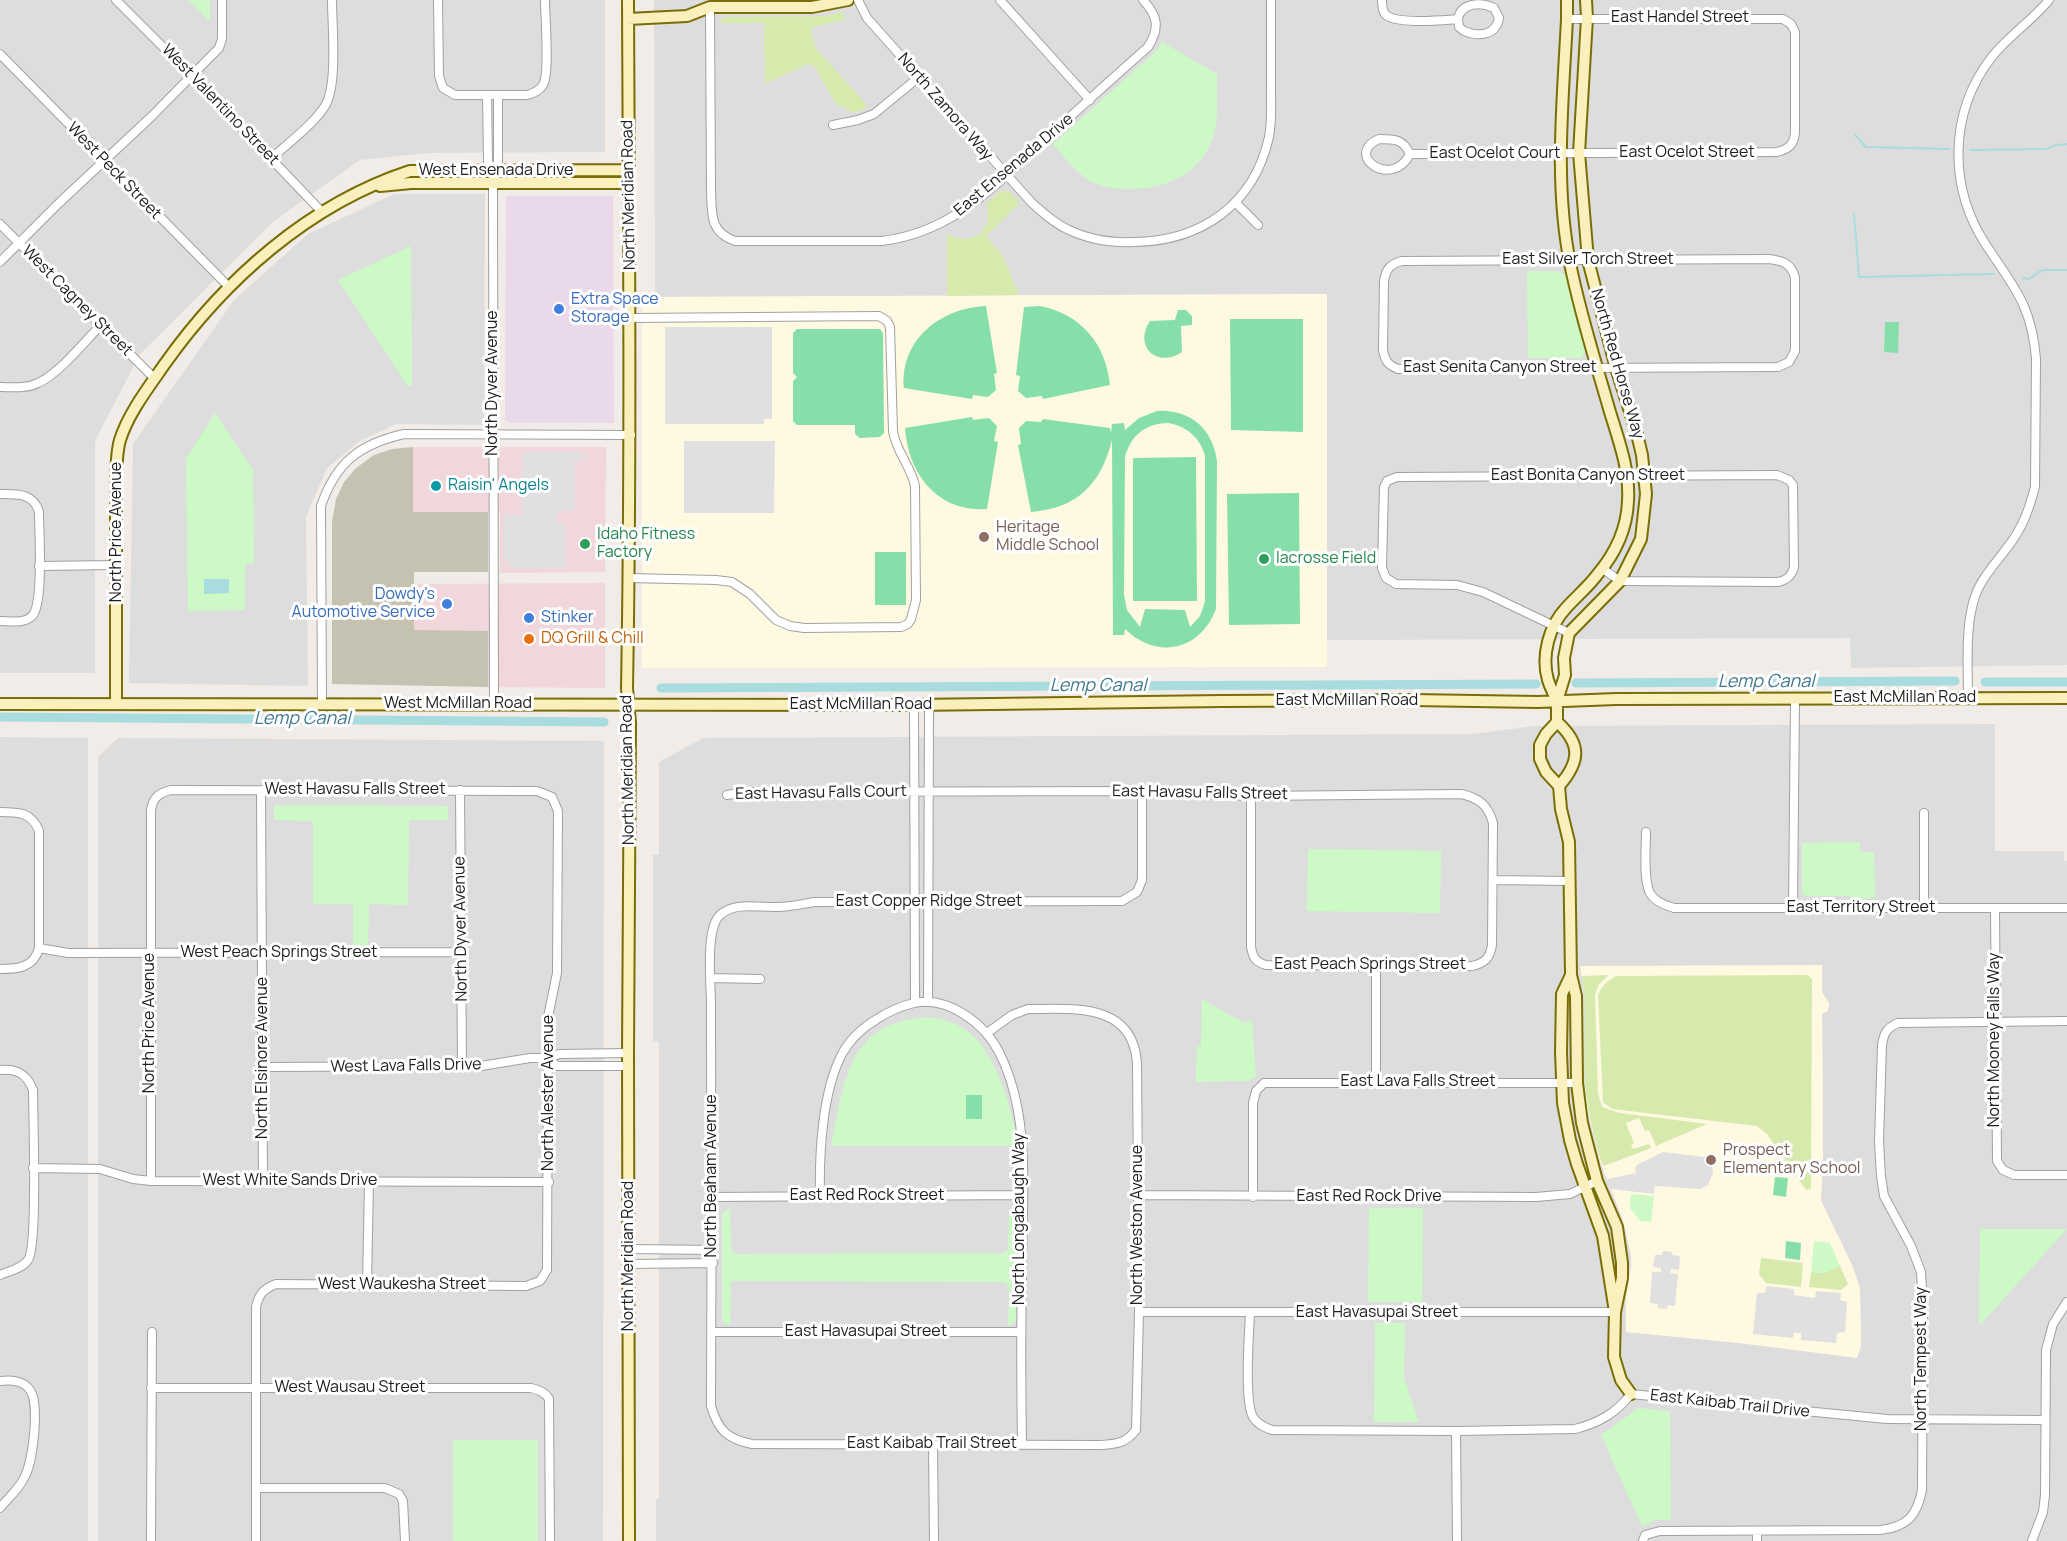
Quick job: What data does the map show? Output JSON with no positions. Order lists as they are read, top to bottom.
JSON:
{
  "streets": {
    "street": [
      "East Handel Street",
      "West Valentino Street",
      "North Zamora Way",
      "East Ocelot Street",
      "East Ocelot Court",
      "East Ensenada Drive",
      "West Peck Street",
      "West Ensenada Drive",
      "North Meridian Road",
      "East Silver Torch Street",
      "West Cagney Street",
      "North Red Horse Way",
      "East Senita Canyon Street",
      "North Dyver Avenue",
      "East Bonita Canyon Street",
      "North Price Avenue",
      "East McMillan Road",
      "West McMillan Road",
      "West Havasu Falls Street",
      "East Havasu Falls Court",
      "East Havasu Falls Street",
      "East Copper Ridge Street",
      "East Territory Street",
      "West Peach Springs Street",
      "East Peach Springs Street",
      "North Mooney Falls Way",
      "North Elsinore Avenue",
      "West Lava Falls Drive",
      "East Lava Falls Street",
      "North Alester Avenue",
      "North Beaham Avenue",
      "West White Sands Drive",
      "East Red Rock Street",
      "East Red Rock Drive",
      "North Longabaugh Way",
      "North Weston Avenue",
      "West Waukesha Street",
      "East Havasupai Street",
      "North Tempest Way",
      "West Wausau Street",
      "East Kaibab Trail Drive",
      "East Kaibab Trail Street"
    ]
  },
  "crossings": [
    ["East Handel Street", "East Ocelot Street"],
    ["East Handel Street", "North Red Horse Way"],
    ["West Valentino Street", "West Ensenada Drive"],
    ["North Zamora Way", "East Ensenada Drive"],
    ["East Ocelot Street", "East Ocelot Court"],
    ["East Ocelot Street", "North Red Horse Way"],
    ["East Ocelot Court", "North Red Horse Way"],
    ["West Peck Street", "West Ensenada Drive"],
    ["West Peck Street", "North Price Avenue"],
    ["West Ensenada Drive", "North Meridian Road"],
    ["West Ensenada Drive", "North Dyver Avenue"],
    ["West Ensenada Drive", "North Price Avenue"],
    ["North Meridian Road", "East McMillan Road"],
    ["North Meridian Road", "West McMillan Road"],
    ["North Meridian Road", "West Lava Falls Drive"],
    ["East Silver Torch Street", "North Red Horse Way"],
    ["East Silver Torch Street", "East Senita Canyon Street"],
    ["West Cagney Street", "North Price Avenue"],
    ["North Red Horse Way", "East Senita Canyon Street"],
    ["North Red Horse Way", "East Bonita Canyon Street"],
    ["North Red Horse Way", "East McMillan Road"],
    ["North Dyver Avenue", "West McMillan Road"],
    ["North Dyver Avenue", "West Havasu Falls Street"],
    ["North Dyver Avenue", "West Peach Springs Street"],
    ["North Dyver Avenue", "West Lava Falls Drive"],
    ["North Price Avenue", "West McMillan Road"],
    ["North Price Avenue", "West Havasu Falls Street"],
    ["North Price Avenue", "West Peach Springs Street"],
    ["North Price Avenue", "West White Sands Drive"],
    ["East McMillan Road", "West McMillan Road"],
    ["West Havasu Falls Street", "North Elsinore Avenue"],
    ["West Havasu Falls Street", "North Alester Avenue"],
    ["East Havasu Falls Court", "East Havasu Falls Street"],
    ["East Havasu Falls Street", "East Copper Ridge Street"],
    ["East Havasu Falls Street", "East Peach Springs Street"],
    ["East Copper Ridge Street", "North Beaham Avenue"],
    ["East Territory Street", "North Mooney Falls Way"],
    ["West Peach Springs Street", "North Elsinore Avenue"],
    ["North Mooney Falls Way", "North Tempest Way"],
    ["North Elsinore Avenue", "West Lava Falls Drive"],
    ["North Elsinore Avenue", "West White Sands Drive"],
    ["West Lava Falls Drive", "North Alester Avenue"],
    ["East Lava Falls Street", "East Red Rock Drive"],
    ["North Alester Avenue", "West White Sands Drive"],
    ["North Alester Avenue", "West Waukesha Street"],
    ["North Beaham Avenue", "East Red Rock Street"],
    ["North Beaham Avenue", "East Havasupai Street"],
    ["North Beaham Avenue", "East Kaibab Trail Street"],
    ["East Red Rock Street", "North Longabaugh Way"],
    ["East Red Rock Drive", "North Weston Avenue"],
    ["North Longabaugh Way", "North Weston Avenue"],
    ["North Longabaugh Way", "East Havasupai Street"],
    ["North Longabaugh Way", "East Kaibab Trail Street"],
    ["North Weston Avenue", "East Havasupai Street"],
    ["North Weston Avenue", "East Kaibab Trail Street"],
    ["West Waukesha Street", "West Wausau Street"],
    ["East Havasupai Street", "East Kaibab Trail Drive"],
    ["North Tempest Way", "East Kaibab Trail Drive"]
  ],
  "water": ["Lemp Canal"],
  "places": [
    "Extra Space Storage",
    "Raisin' Angels",
    "Heritage Middle School",
    "Idaho Fitness Factory",
    "lacrosse Field",
    "Dowdy's Automotive Service",
    "Stinker",
    "DQ Grill & Chill",
    "Prospect Elementary School"
  ]
}
